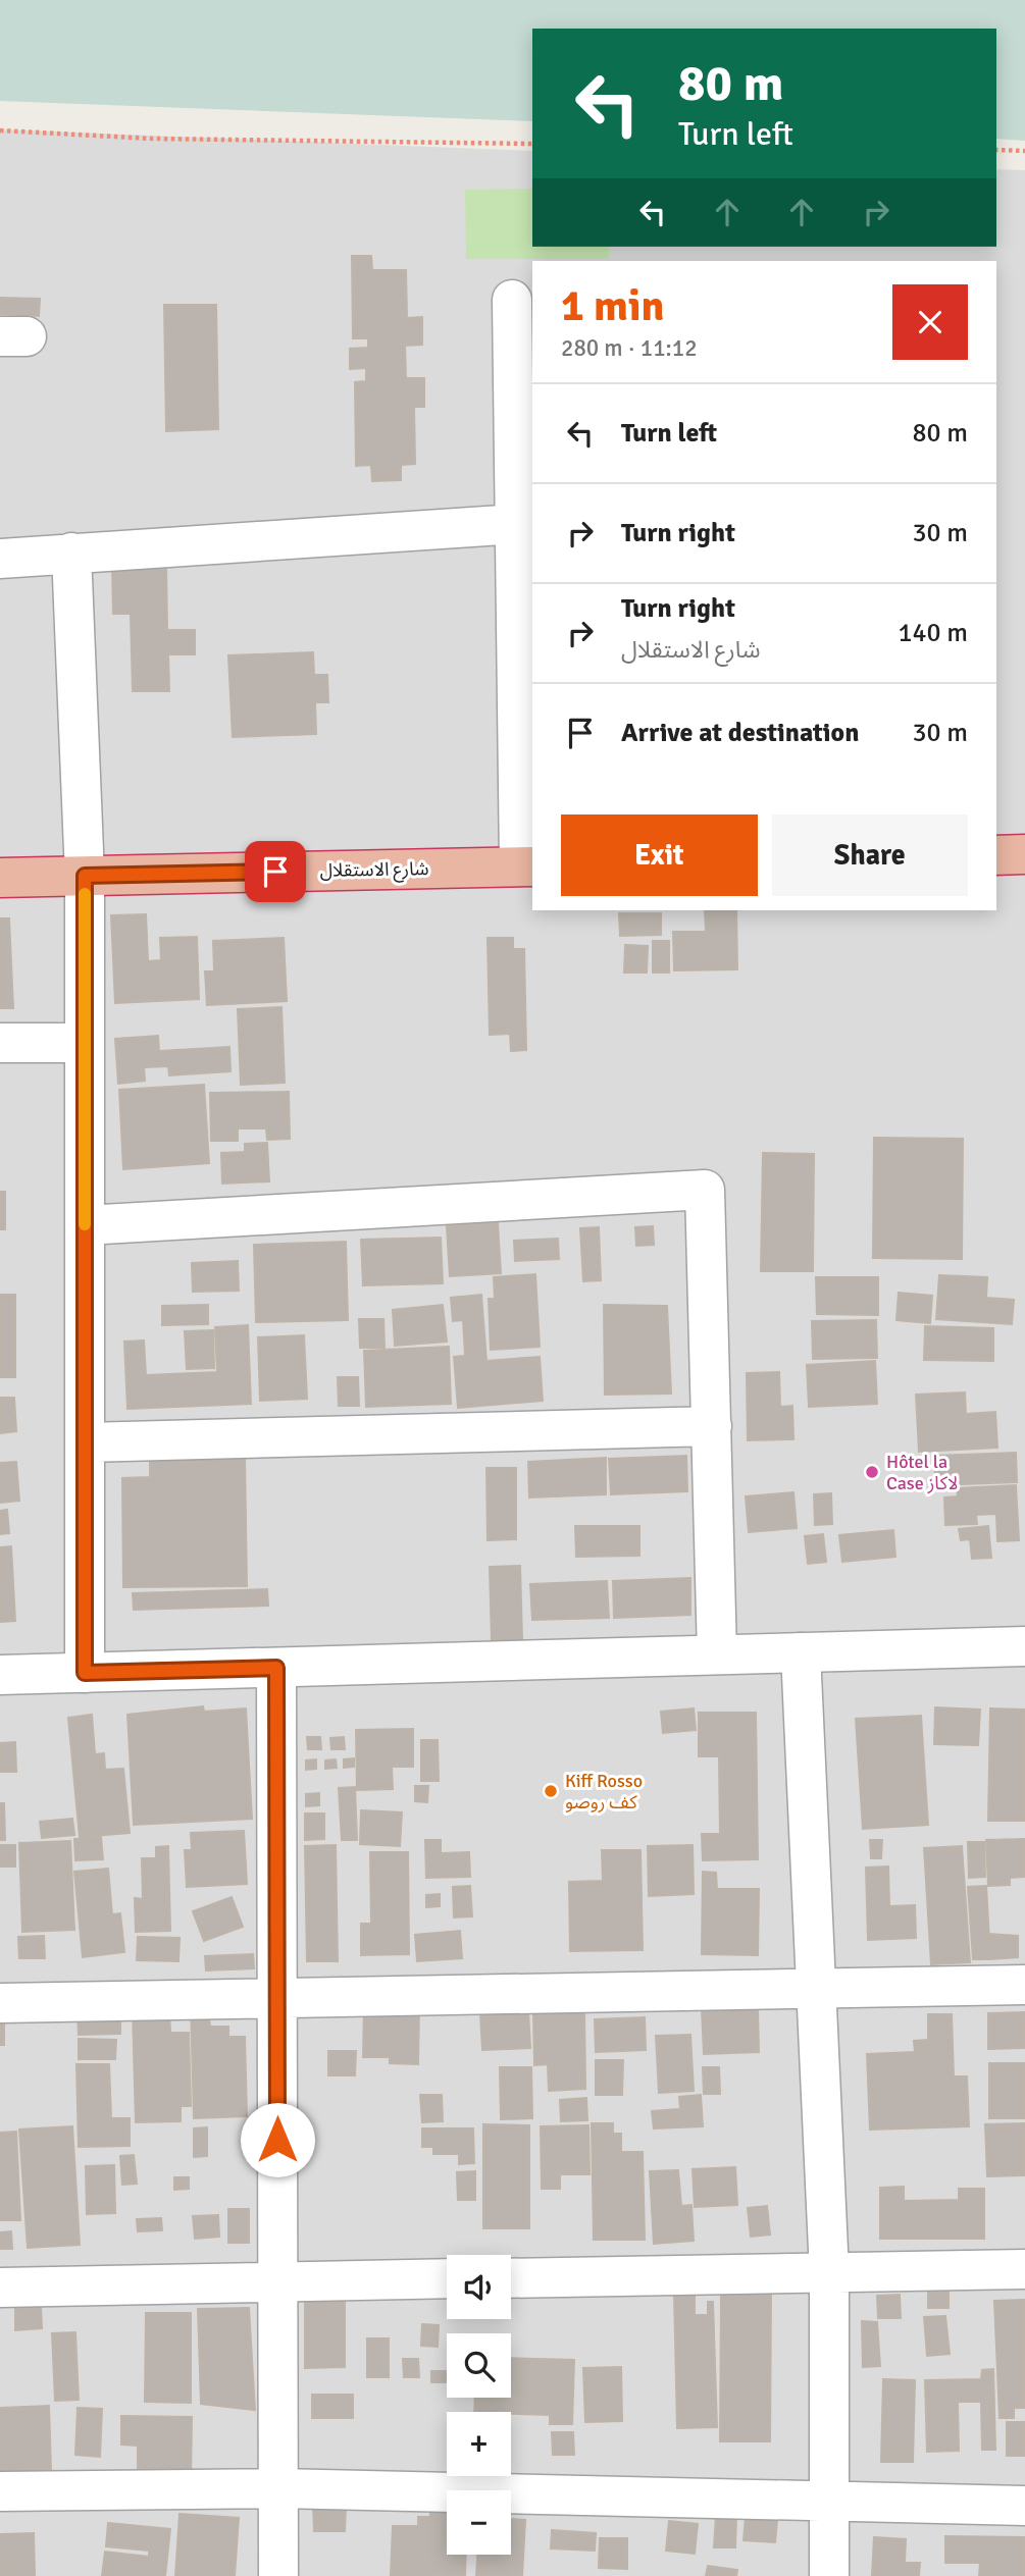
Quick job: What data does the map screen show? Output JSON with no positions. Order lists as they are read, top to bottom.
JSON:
{
  "streets": {
    "highway": ["شارع الاستقلال"]
  },
  "places": ["Hôtel la Case لاكاز", "Kiff Rosso كف روصو"],
  "page": {
    "turn": ["80 m", "Turn left"],
    "heading": ["1 min", "280 m · 11:12"],
    "list": [
      {
        "name": "Turn left",
        "value": "80 m"
      },
      {
        "name": "Turn right",
        "value": "30 m"
      },
      {
        "name": "Turn right",
        "note": "شارع الاستقلال",
        "value": "140 m"
      },
      {
        "name": "Arrive at destination",
        "value": "30 m"
      }
    ],
    "buttons": ["Exit", "Share"],
    "map_buttons": ["+", "−"]
  }
}
